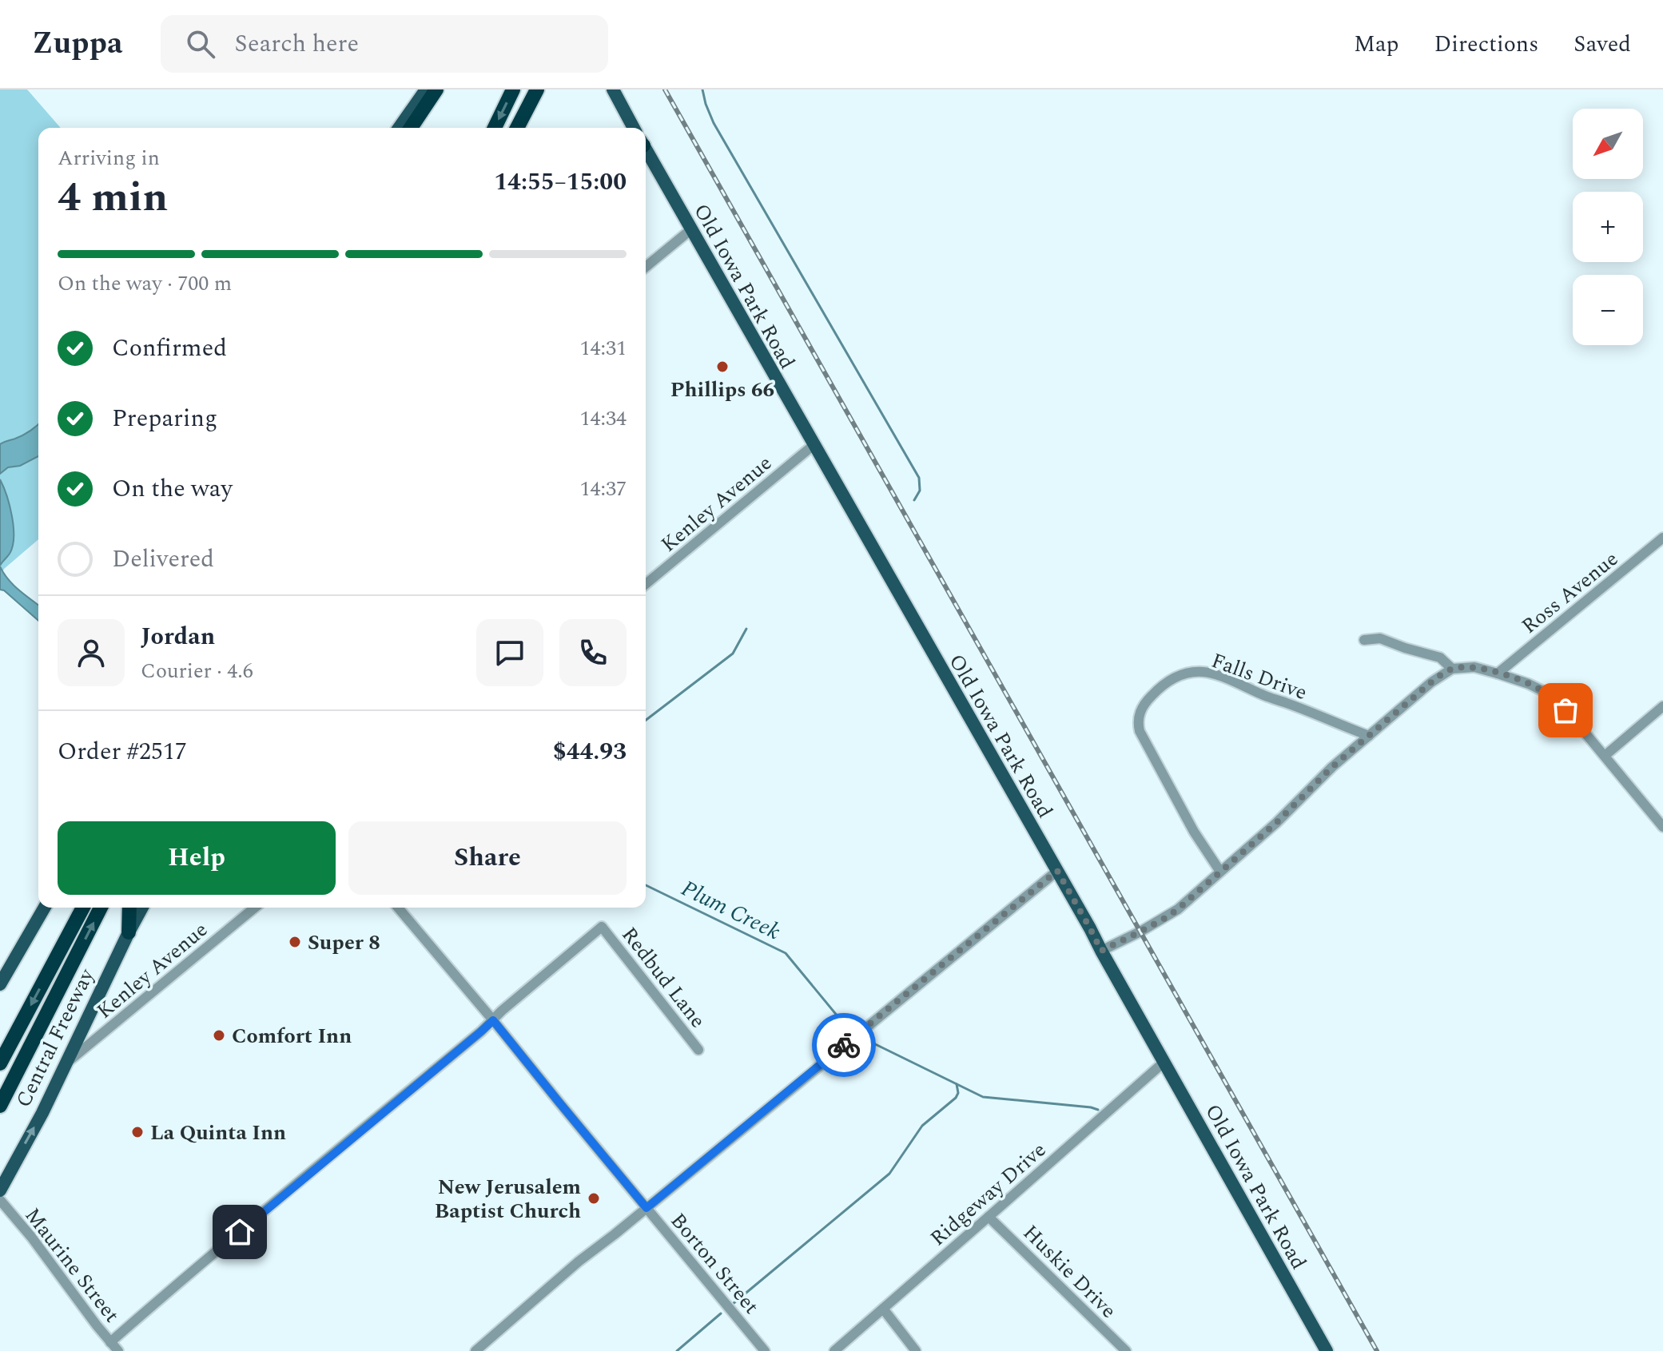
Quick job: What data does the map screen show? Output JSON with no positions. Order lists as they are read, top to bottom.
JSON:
{
  "streets": {
    "highway": ["Central Freeway"],
    "main road": ["Old Iowa Park Road"],
    "street": [
      "Kenley Avenue",
      "Ross Avenue",
      "Falls Drive",
      "Redbud Lane",
      "Ridgeway Drive",
      "Borton Street",
      "Maurine Street",
      "Huskie Drive"
    ]
  },
  "crossings": [
    ["Old Iowa Park Road", "Kenley Avenue"],
    ["Old Iowa Park Road", "Ridgeway Drive"],
    ["Kenley Avenue", "Central Freeway"],
    ["Redbud Lane", "Borton Street"],
    ["Ridgeway Drive", "Huskie Drive"]
  ],
  "water": ["Plum Creek"],
  "places": [
    "Phillips 66",
    "Super 8",
    "Comfort Inn",
    "La Quinta Inn",
    "New Jerusalem Baptist Church"
  ],
  "north": "bottom left",
  "page": {
    "header": "Zuppa",
    "search": "Search here",
    "nav": ["Map", "Directions", "Saved"],
    "map_buttons": ["+", "−"],
    "heading": ["4 min", "Arriving in", "14:55–15:00"],
    "panel": [
      "Jordan",
      "Courier · 4.6",
      "Order #2517",
      "$44.93"
    ],
    "bar": "On the way · 700 m",
    "list": [
      ["Confirmed", "14:31"],
      ["Preparing", "14:34"],
      ["On the way", "14:37"],
      "Delivered"
    ],
    "buttons": ["Help", "Share"]
  }
}
